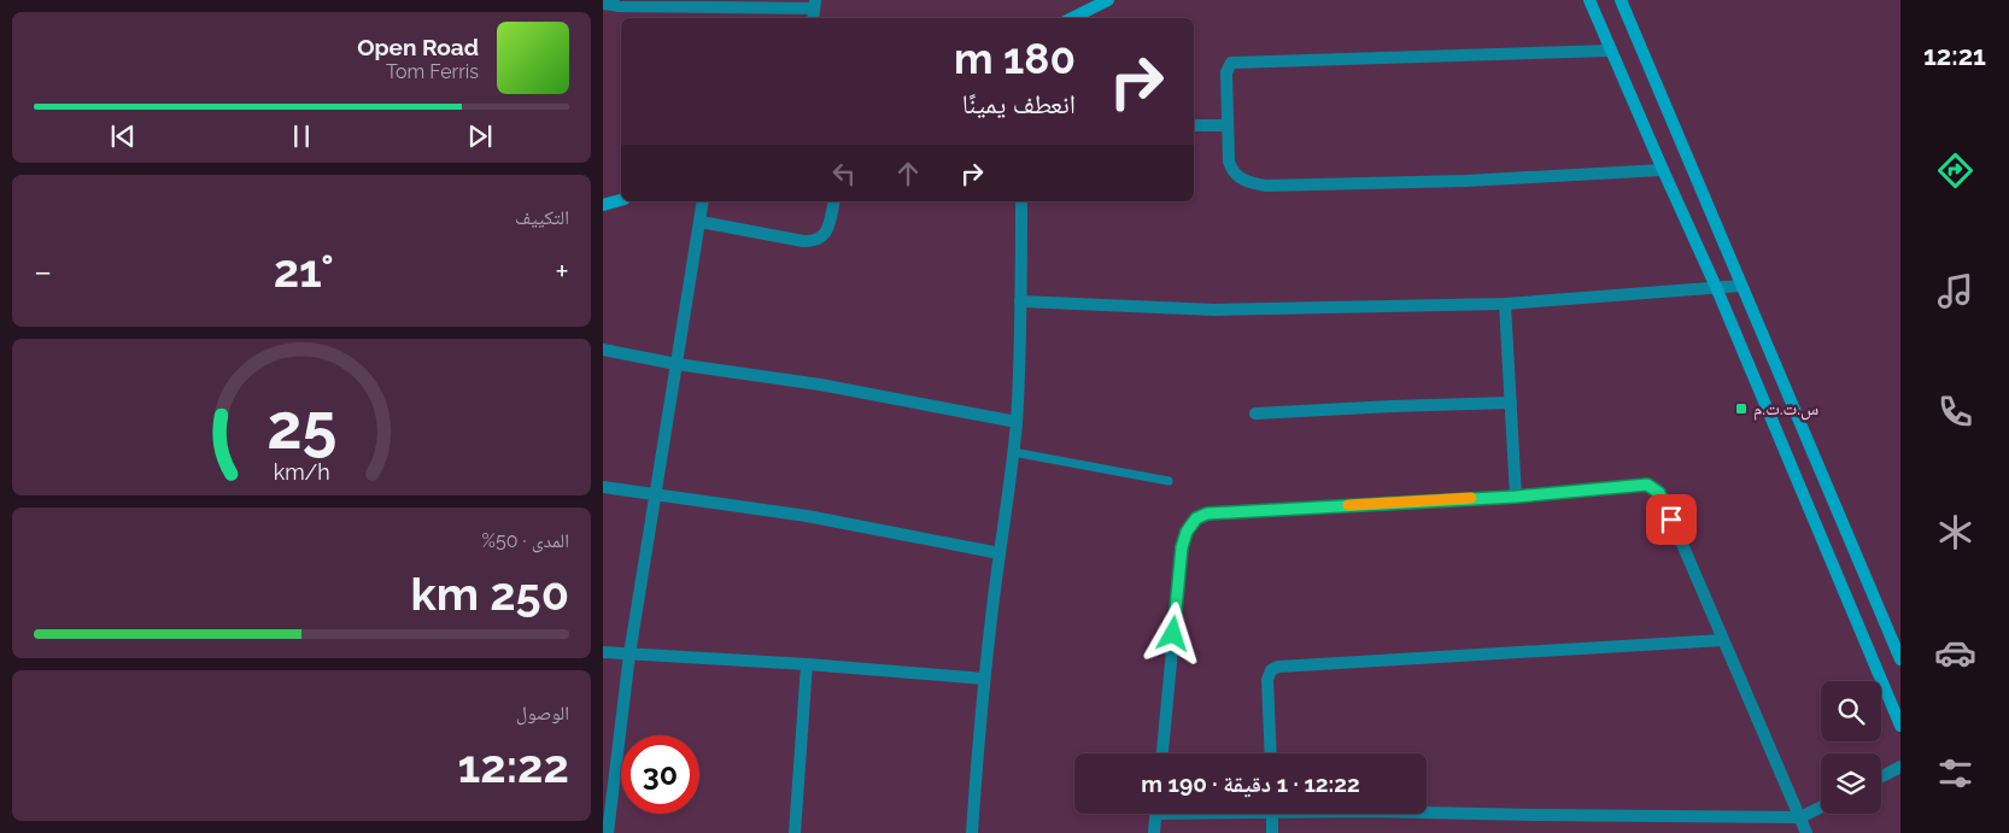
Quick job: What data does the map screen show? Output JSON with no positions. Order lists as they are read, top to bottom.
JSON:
{
  "places": {
    "transit": ["س.ت.ت.م"]
  },
  "page": {
    "tabs": "12:21",
    "turn": ["180 m", "انعطف يمينًا"],
    "song": ["Open Road", "Tom Ferris"],
    "tile": [
      "التكييف",
      ["المدى · 50%", "250 km"],
      ["الوصول", "12:22"]
    ],
    "heat": ["−", "21°", "+"],
    "limit": "30",
    "trip": "12:22 · 1 دقيقة · 190 m",
    "gauge": ["25", "km/h"]
  }
}
